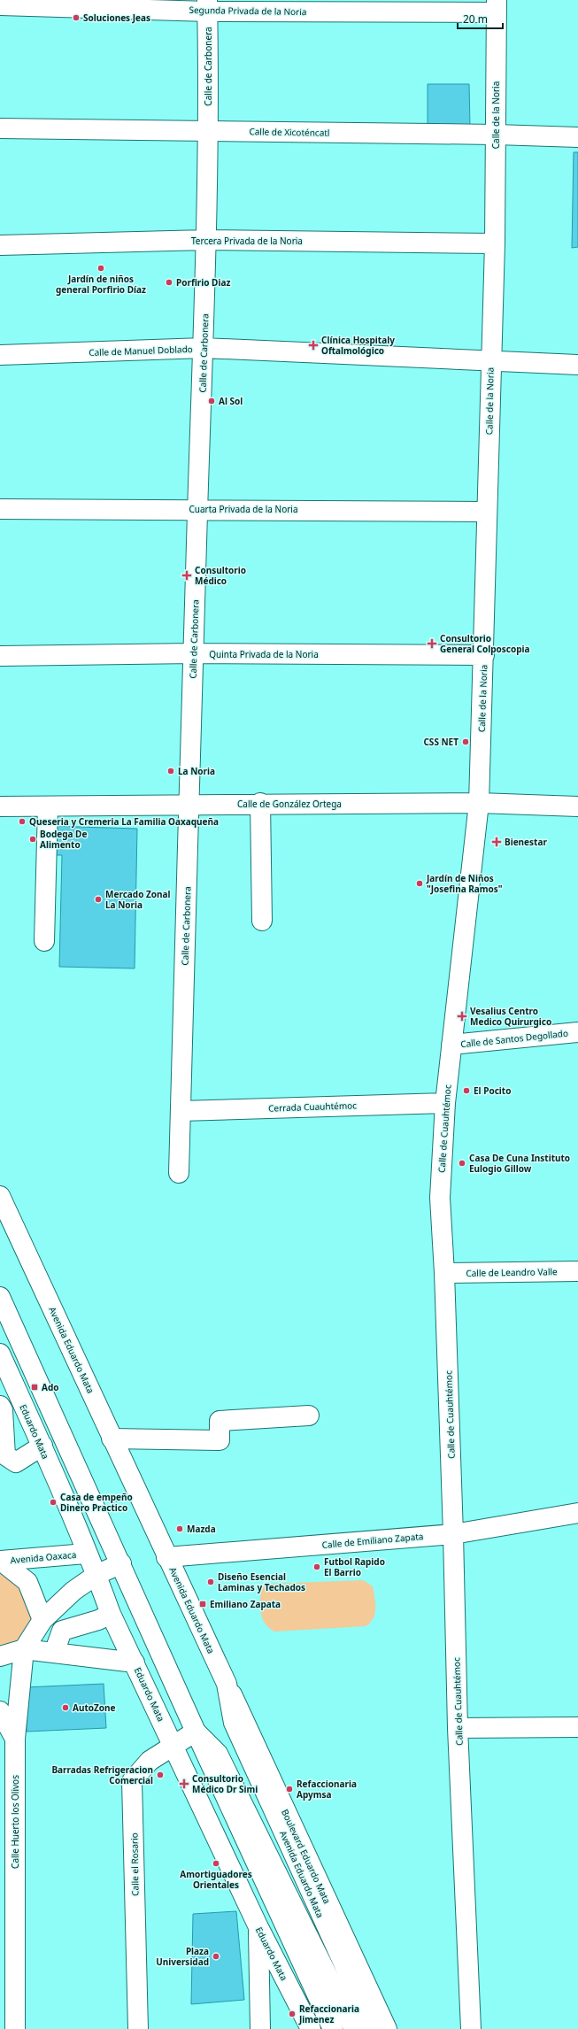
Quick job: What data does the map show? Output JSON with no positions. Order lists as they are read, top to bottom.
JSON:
{
  "streets": {
    "street": [
      "Segunda Privada de la Noria",
      "Calle de Carbonera",
      "Calle de la Noria",
      "Calle de Xicoténcatl",
      "Tercera Privada de la Noria",
      "Calle de Manuel Doblado",
      "Cuarta Privada de la Noria",
      "Quinta Privada de la Noria",
      "Calle de González Ortega",
      "Calle de Santos Degollado",
      "Cerrada Cuauhtémoc",
      "Calle de Cuauhtémoc",
      "Calle de Leandro Valle",
      "Avenida Eduardo Mata",
      "Eduardo Mata",
      "Calle de Emiliano Zapata",
      "Avenida Oaxaca",
      "Calle Huerto los Olivos",
      "Boulevard Eduardo Mata",
      "Calle el Rosario"
    ]
  },
  "crossings": [
    ["Segunda Privada de la Noria", "Calle de Carbonera"],
    ["Segunda Privada de la Noria", "Calle de la Noria"],
    ["Calle de Carbonera", "Calle de Xicoténcatl"],
    ["Calle de Carbonera", "Tercera Privada de la Noria"],
    ["Calle de Carbonera", "Calle de Manuel Doblado"],
    ["Calle de Carbonera", "Cuarta Privada de la Noria"],
    ["Calle de Carbonera", "Quinta Privada de la Noria"],
    ["Calle de Carbonera", "Calle de González Ortega"],
    ["Calle de Carbonera", "Cerrada Cuauhtémoc"],
    ["Calle de la Noria", "Calle de Xicoténcatl"],
    ["Calle de la Noria", "Tercera Privada de la Noria"],
    ["Calle de la Noria", "Calle de Manuel Doblado"],
    ["Calle de la Noria", "Cuarta Privada de la Noria"],
    ["Calle de la Noria", "Quinta Privada de la Noria"],
    ["Calle de la Noria", "Calle de González Ortega"],
    ["Calle de la Noria", "Calle de Cuauhtémoc"],
    ["Calle de González Ortega", "Calle de Cuauhtémoc"],
    ["Calle de Santos Degollado", "Calle de Cuauhtémoc"],
    ["Cerrada Cuauhtémoc", "Calle de Cuauhtémoc"],
    ["Calle de Cuauhtémoc", "Calle de Leandro Valle"],
    ["Calle de Cuauhtémoc", "Calle de Emiliano Zapata"],
    ["Avenida Eduardo Mata", "Calle de Emiliano Zapata"],
    ["Avenida Eduardo Mata", "Boulevard Eduardo Mata"],
    ["Eduardo Mata", "Avenida Oaxaca"],
    ["Eduardo Mata", "Calle Huerto los Olivos"],
    ["Eduardo Mata", "Calle el Rosario"]
  ],
  "places": {
    "other": [
      "Soluciones Jeas",
      "Jardín de niños general Porfirio Díaz",
      "Porfirio Diaz",
      "Al Sol",
      "CSS NET",
      "La Noria",
      "Queseria y Cremeria La Familia Oaxaqueña",
      "Bodega De Alimento",
      "Jardín de Niños \"Josefina Ramos\"",
      "Mercado Zonal La Noria",
      "El Pocito",
      "Casa De Cuna Instituto Eulogio Gillow",
      "Casa de empeño Dinero Practico",
      "Mazda",
      "Futbol Rapido El Barrio",
      "Diseño Esencial Laminas y Techados",
      "AutoZone",
      "Barradas Refrigeracion Comercial",
      "Refaccionaria Apymsa",
      "Amortiguadores Orientales",
      "Plaza Universidad",
      "Refaccionaria Jimenez"
    ],
    "health": [
      "Clínica Hospitaly Oftalmológico",
      "Consultorio Médico",
      "Consultorio General Colposcopia",
      "Bienestar",
      "Vesalius Centro Medico Quirurgico",
      "Consultorio Médico Dr Simi"
    ],
    "transit": ["Ado", "Emiliano Zapata"]
  },
  "scale_bar": "20 m"
}
